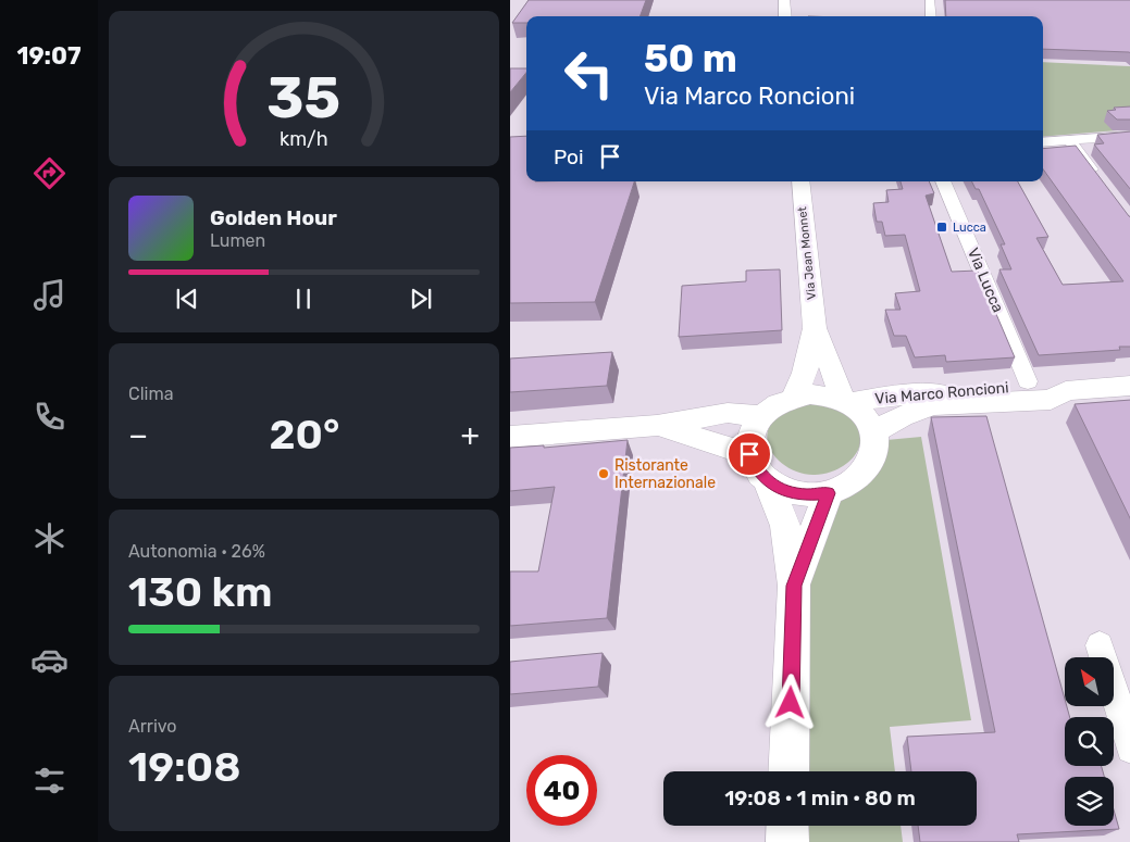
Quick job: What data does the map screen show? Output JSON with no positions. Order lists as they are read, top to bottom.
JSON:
{
  "streets": {
    "street": ["Via Jean Monnet", "Via Lucca", "Via Marco Roncioni"]
  },
  "crossings": [
    ["Via Jean Monnet", "Via Marco Roncioni"],
    ["Via Lucca", "Via Marco Roncioni"]
  ],
  "places": {
    "transit": ["Lucca"],
    "other": ["Ristorante Internazionale"]
  },
  "north": "top left",
  "page": {
    "tabs": "19:07",
    "turn": ["50 m", "Via Marco Roncioni"],
    "then": "Poi",
    "song": ["Golden Hour", "Lumen"],
    "tile": [
      "Clima",
      ["Autonomia · 26%", "130 km"],
      ["Arrivo", "19:08"]
    ],
    "heat": ["−", "20°", "+"],
    "limit": "40",
    "trip": "19:08 · 1 min · 80 m",
    "gauge": ["35", "km/h"]
  }
}
